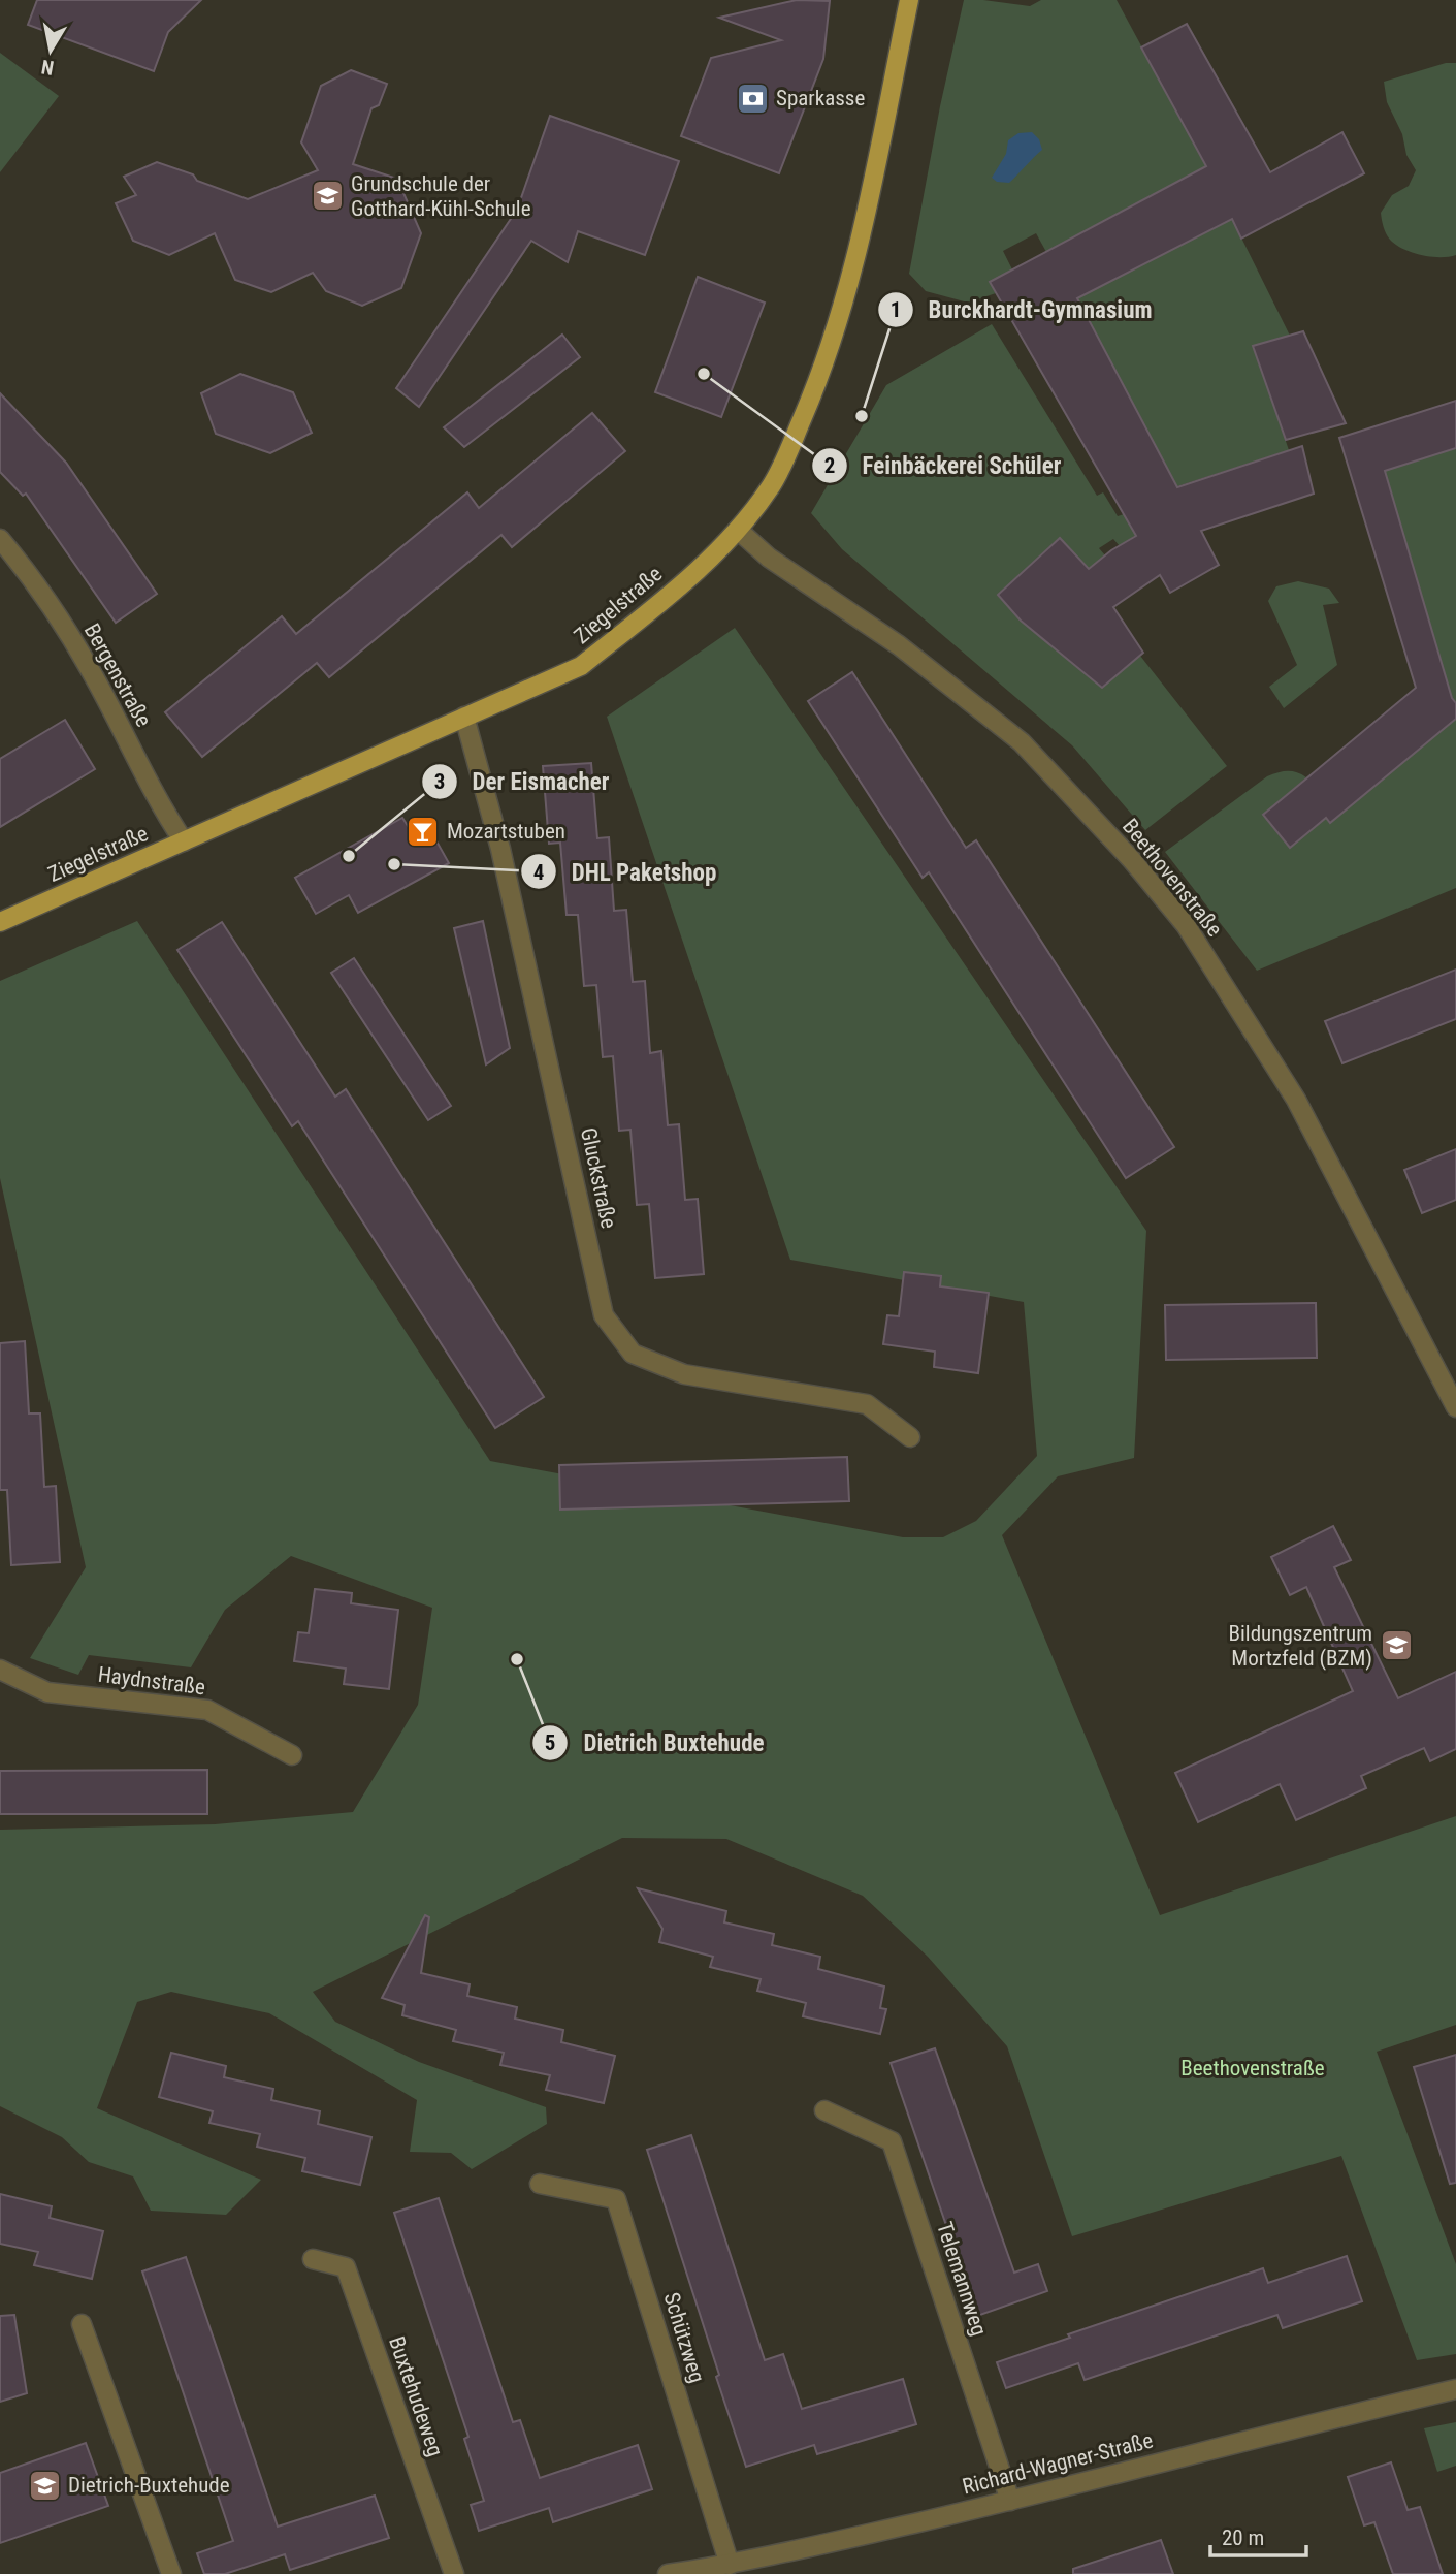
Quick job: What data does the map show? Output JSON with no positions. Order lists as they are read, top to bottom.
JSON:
{
  "streets": {
    "main road": ["Ziegelstraße"],
    "street": [
      "Bergenstraße",
      "Beethovenstraße",
      "Gluckstraße",
      "Haydnstraße",
      "Telemannweg",
      "Schützweg",
      "Buxtehudeweg",
      "Richard-Wagner-Straße"
    ]
  },
  "crossings": [
    ["Ziegelstraße", "Bergenstraße"],
    ["Ziegelstraße", "Beethovenstraße"],
    ["Ziegelstraße", "Gluckstraße"],
    ["Telemannweg", "Richard-Wagner-Straße"],
    ["Schützweg", "Richard-Wagner-Straße"]
  ],
  "parks": ["Beethovenstraße"],
  "places": {
    "bank": ["Sparkasse"],
    "school or university": ["Grundschule der Gotthard-Kühl-Schule", "Bildungszentrum Mortzfeld (BZM)", "Dietrich-Buxtehude"],
    "other": [
      "Feinbäckerei Schüler",
      "Burckhardt-Gymnasium",
      "Der Eismacher",
      "DHL Paketshop",
      "Dietrich Buxtehude"
    ],
    "bar": ["Mozartstuben"]
  },
  "scale_bar": "20 m",
  "north": "bottom"
}
